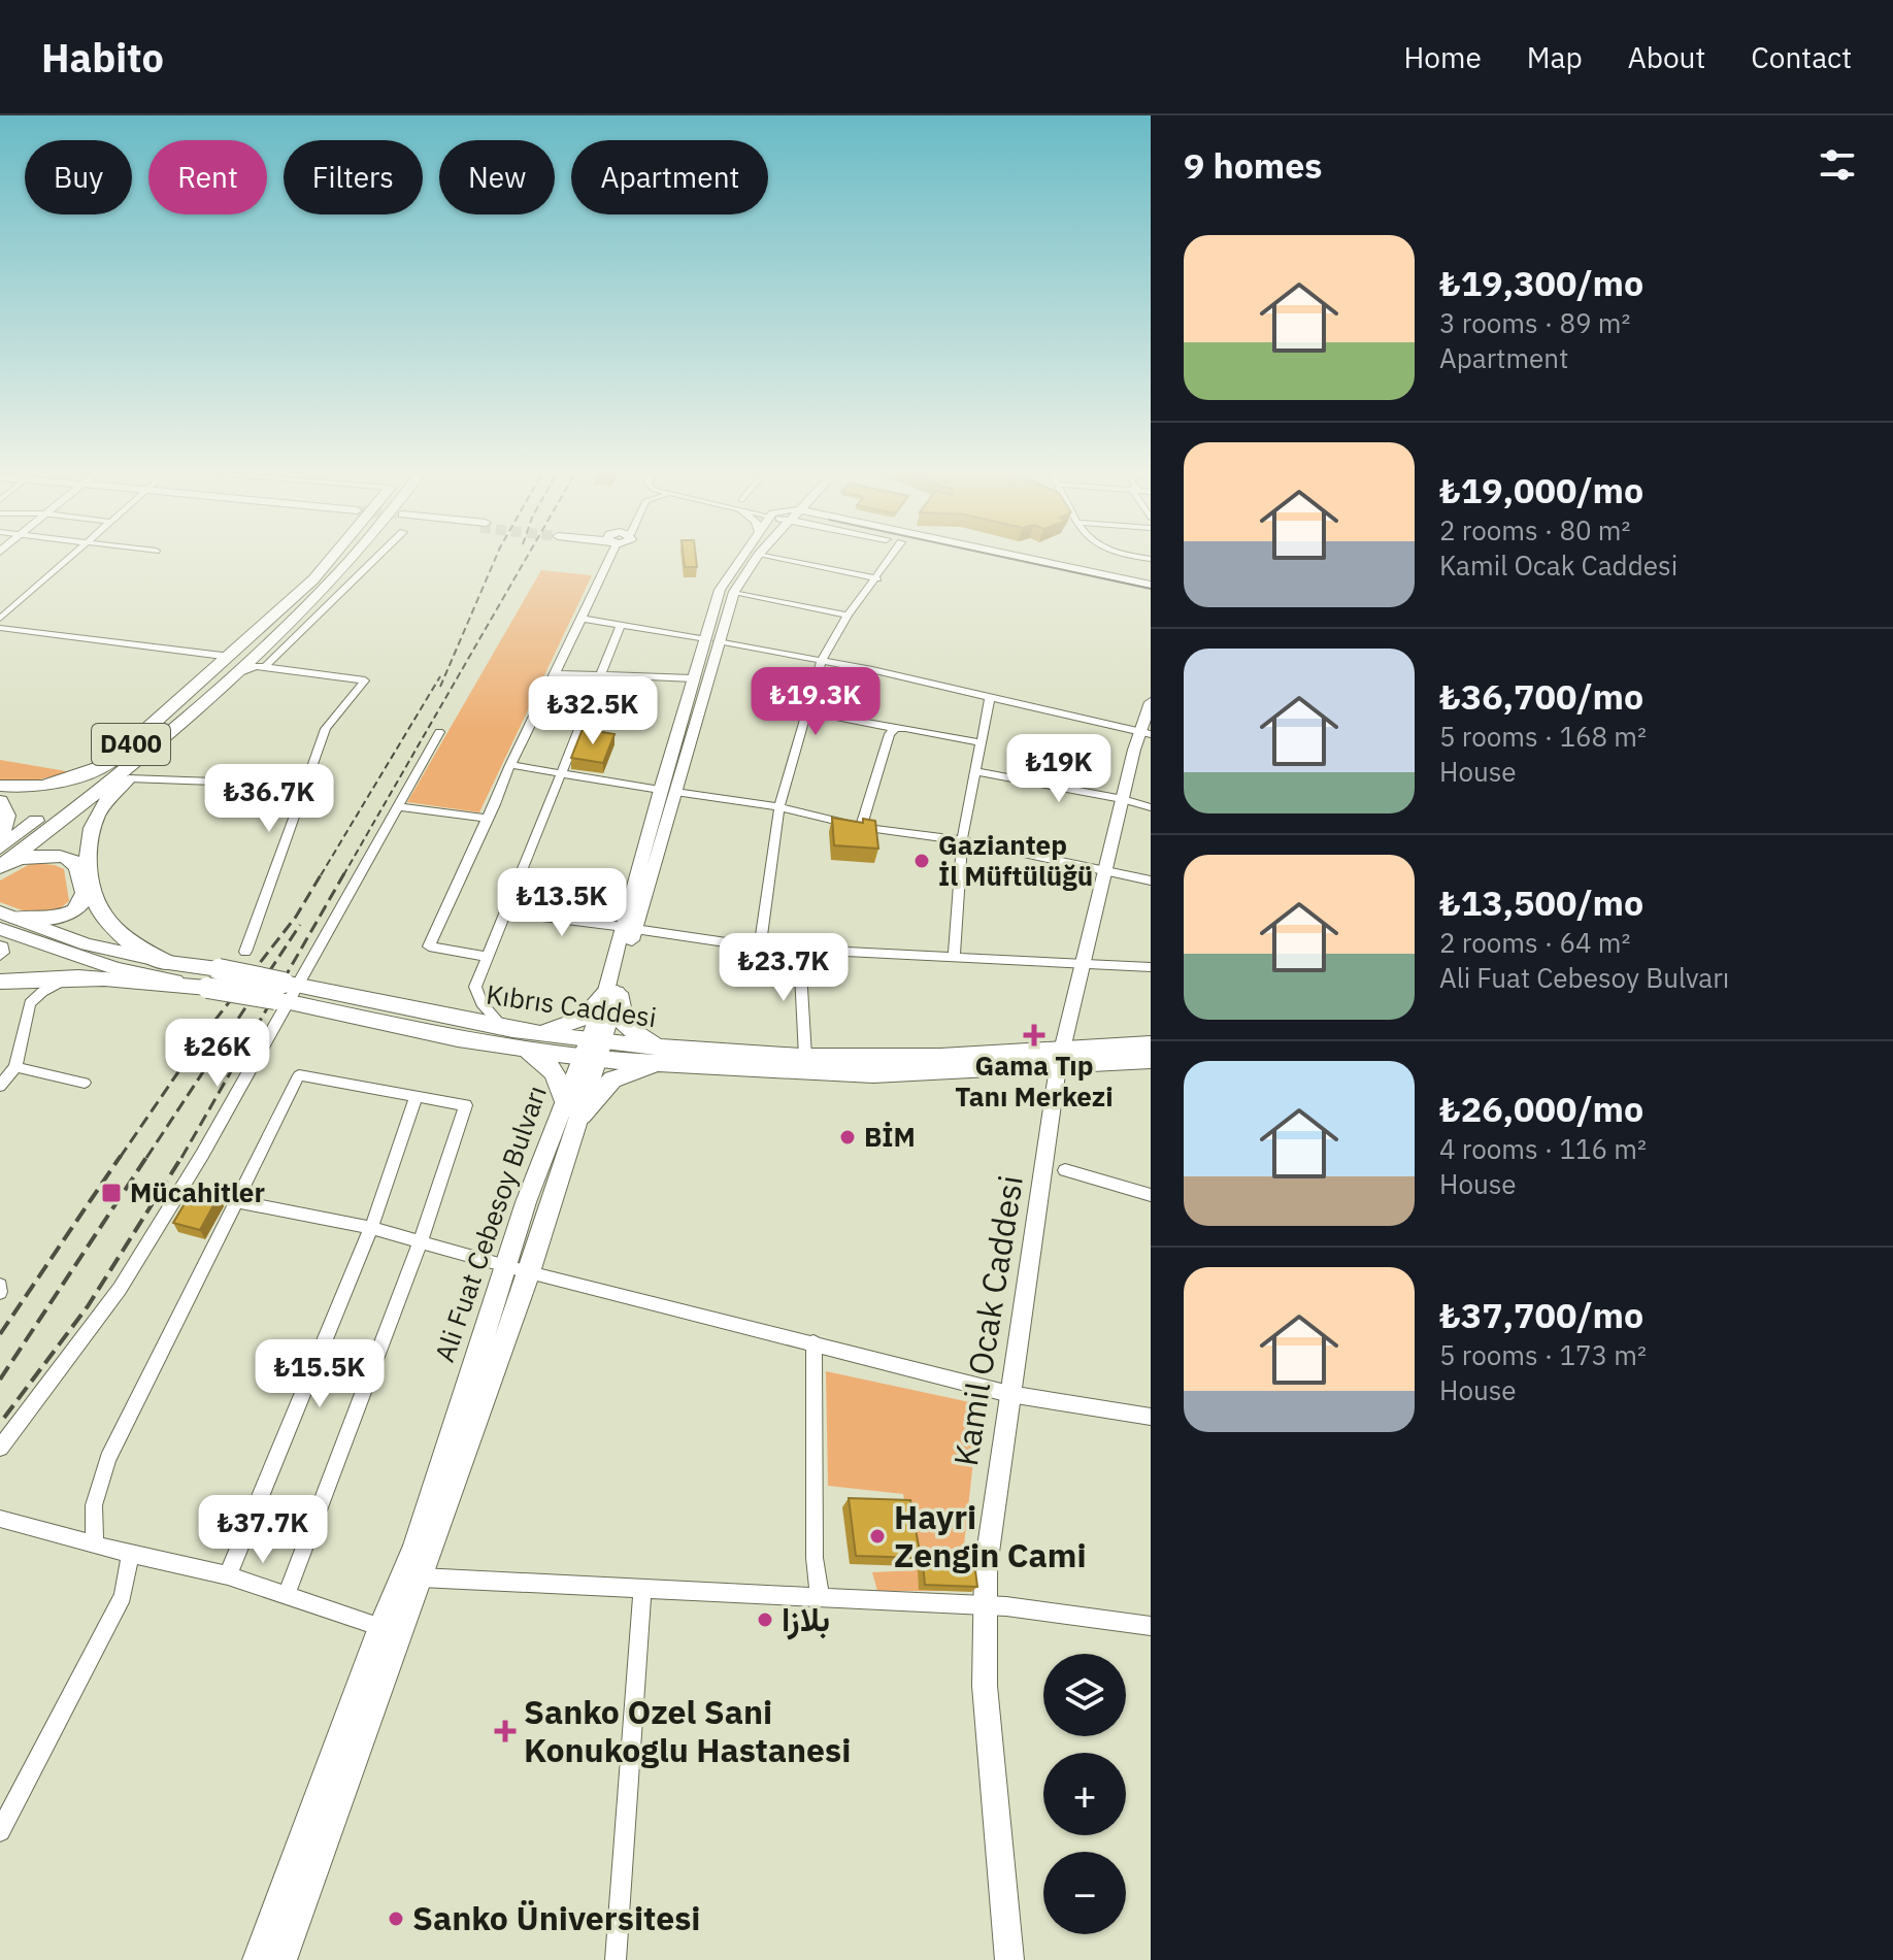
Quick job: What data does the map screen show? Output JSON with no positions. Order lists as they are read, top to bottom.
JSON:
{
  "streets": {
    "main road": ["D400", "Kıbrıs Caddesi", "Ali Fuat Cebesoy Bulvarı"],
    "street": ["Kamil Ocak Caddesi"]
  },
  "crossings": [
    ["Kıbrıs Caddesi", "Kamil Ocak Caddesi"]
  ],
  "places": {
    "other": [
      "Gaziantep İl Müftülüğü",
      "BİM",
      "Hayri Zengin Cami",
      "بلازا",
      "Sanko Üniversitesi"
    ],
    "health": ["Gama Tıp Tanı Merkezi", "Sanko Ozel Sani Konukoglu Hastanesi"],
    "transit": ["Mücahitler"]
  },
  "page": {
    "header": "Habito",
    "nav": [
      "Home",
      "Map",
      "About",
      "Contact"
    ],
    "heading": "9 homes",
    "chip": [
      "Buy",
      "Rent",
      "Filters",
      "New",
      "Apartment"
    ],
    "list": [
      {
        "name": "₺19,300/mo",
        "note": "3 rooms · 89 m² · Apartment"
      },
      {
        "name": "₺19,000/mo",
        "note": "2 rooms · 80 m² · Kamil Ocak Caddesi"
      },
      {
        "name": "₺36,700/mo",
        "note": "5 rooms · 168 m² · House"
      },
      {
        "name": "₺13,500/mo",
        "note": "2 rooms · 64 m² · Ali Fuat Cebesoy Bulvarı"
      },
      {
        "name": "₺26,000/mo",
        "note": "4 rooms · 116 m² · House"
      },
      {
        "name": "₺37,700/mo",
        "note": "5 rooms · 173 m² · House"
      }
    ],
    "price": [
      "₺19.3K",
      "₺32.5K",
      "₺19K",
      "₺36.7K",
      "₺13.5K",
      "₺23.7K",
      "₺26K",
      "₺15.5K",
      "₺37.7K"
    ],
    "map_buttons": ["+", "−"]
  }
}
